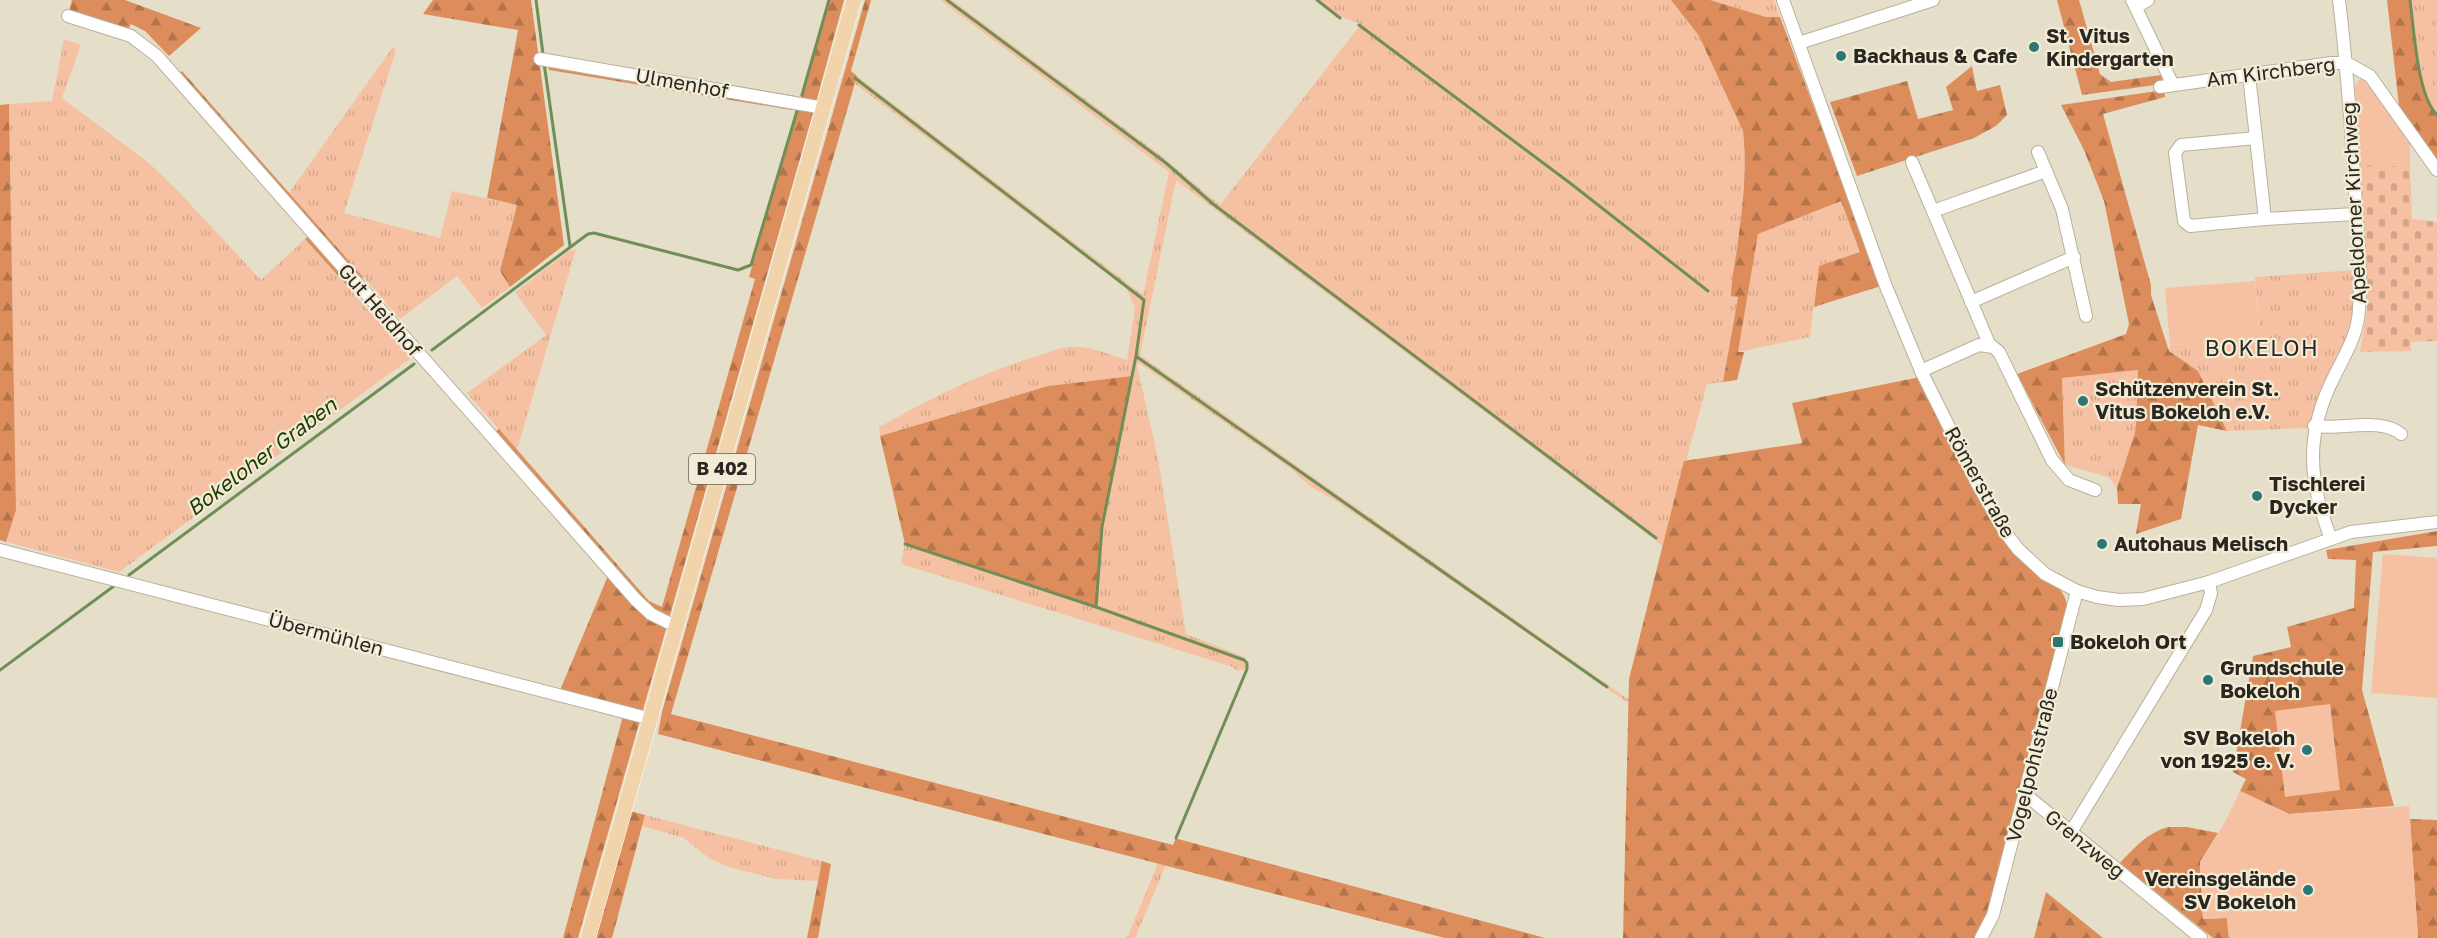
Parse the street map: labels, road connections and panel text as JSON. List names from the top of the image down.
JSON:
{
  "streets": {
    "main road": ["B 402"],
    "street": [
      "Am Kirchberg",
      "Ulmenhof",
      "Apeldorner Kirchweg",
      "Gut Heidhof",
      "Römerstraße",
      "Übermühlen",
      "Vogelpohlstraße",
      "Grenzweg"
    ]
  },
  "crossings": [
    ["Am Kirchberg", "Apeldorner Kirchweg"],
    ["Ulmenhof", "B 402"],
    ["Apeldorner Kirchweg", "Römerstraße"],
    ["Gut Heidhof", "B 402"],
    ["B 402", "Übermühlen"],
    ["Römerstraße", "Vogelpohlstraße"],
    ["Vogelpohlstraße", "Grenzweg"]
  ],
  "districts": ["BOKELOH"],
  "water": ["Bokeloher Graben"],
  "places": {
    "other": [
      "St. Vitus Kindergarten",
      "Backhaus & Cafe",
      "Schützenverein St. Vitus Bokeloh e.V.",
      "Tischlerei Dycker",
      "Autohaus Melisch",
      "Grundschule Bokeloh",
      "SV Bokeloh von 1925 e. V.",
      "Vereinsgelände SV Bokeloh"
    ],
    "transit": ["Bokeloh Ort"]
  }
}
